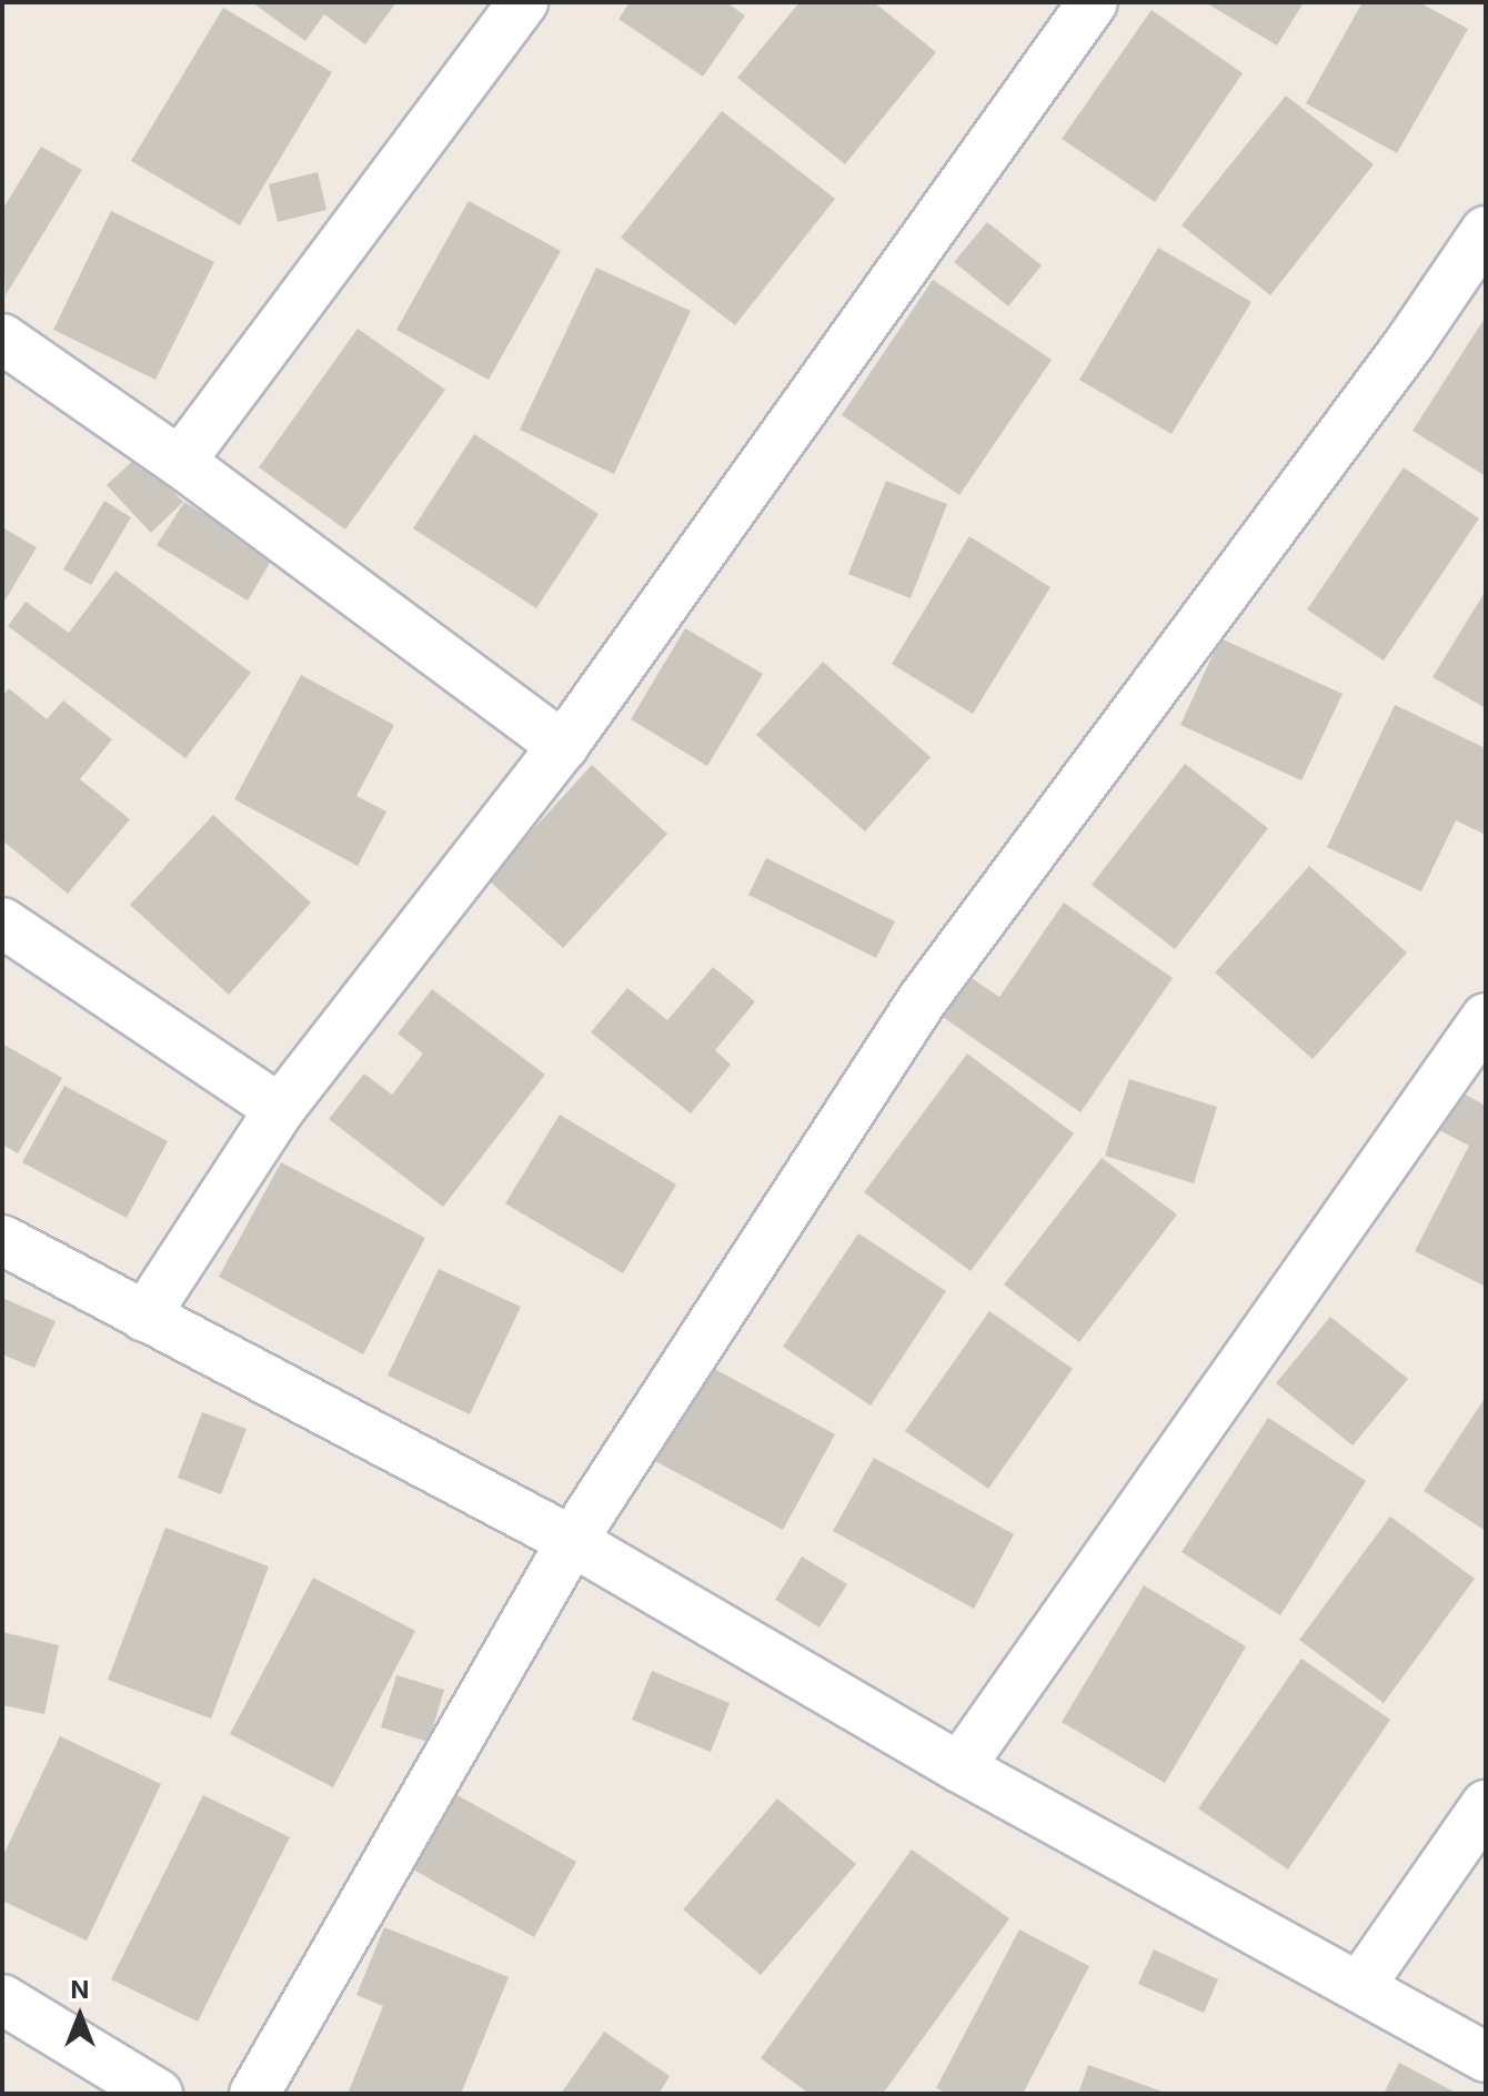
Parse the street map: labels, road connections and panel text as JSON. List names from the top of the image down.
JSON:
{
  "north": "top"
}
